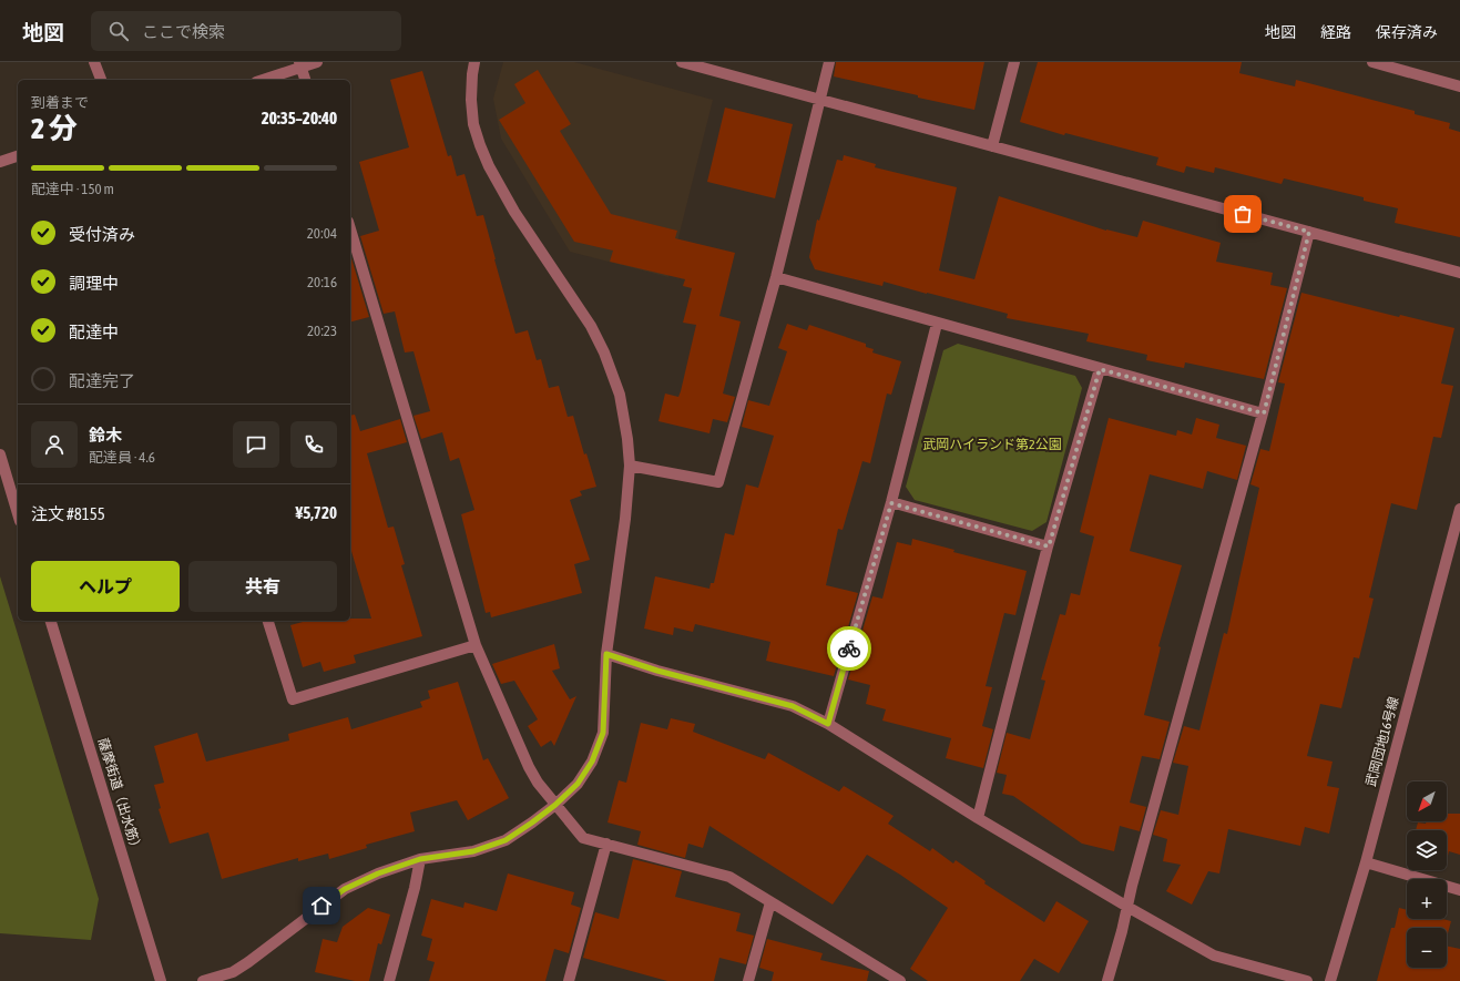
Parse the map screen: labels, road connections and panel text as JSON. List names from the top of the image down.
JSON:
{
  "streets": {
    "street": ["武岡団地16号線", "薩摩街道（出水筋）"]
  },
  "parks": ["武岡ハイランド第2公園"],
  "north": "bottom left",
  "page": {
    "header": "地図",
    "search": "ここで検索",
    "nav": ["地図", "経路", "保存済み"],
    "heading": ["2 分", "到着まで", "20:35–20:40"],
    "panel": [
      "鈴木",
      "配達員 · 4.6",
      "注文 #8155",
      "¥5,720"
    ],
    "bar": "配達中 · 150 m",
    "list": [
      ["受付済み", "20:04"],
      ["調理中", "20:16"],
      ["配達中", "20:23"],
      "配達完了"
    ],
    "buttons": ["ヘルプ", "共有"],
    "map_buttons": ["+", "−"]
  }
}
